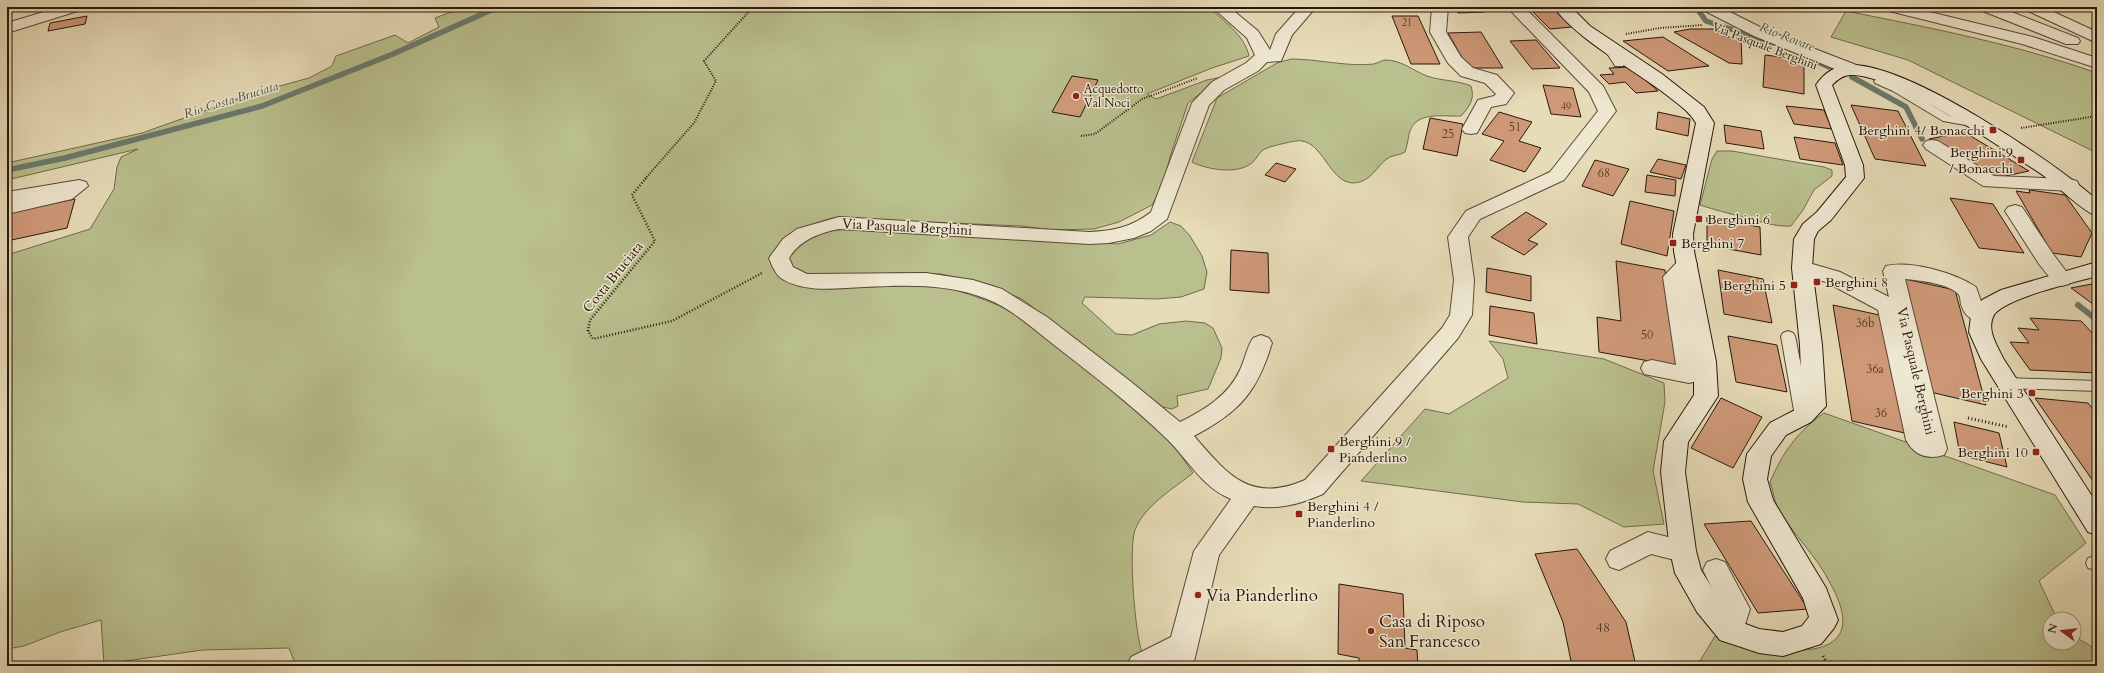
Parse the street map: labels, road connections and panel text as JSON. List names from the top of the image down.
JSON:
{
  "streets": {
    "street": ["Via Pasquale Berghini"],
    "path": ["Costa Bruciata"]
  },
  "crossings": [
    ["Via Pasquale Berghini", "Costa Bruciata"]
  ],
  "water": ["Rio Rovare", "Rio Costa Bruciata"],
  "places": {
    "other": ["Acquedotto Val Noci", "Via Pianderlino", "Casa di Riposo San Francesco"],
    "transit": [
      "Berghini 4/ Bonacchi",
      "Berghini 9 / Bonacchi",
      "Berghini 6",
      "Berghini 7",
      "Berghini 8",
      "Berghini 5",
      "Berghini 3",
      "Berghini 9 / Pianderlino",
      "Berghini 10",
      "Berghini 4 / Pianderlino"
    ]
  },
  "house_numbers": [
    "21",
    "49",
    "51",
    "25",
    "68",
    "36b",
    "50",
    "36a",
    "36",
    "48"
  ],
  "north": "left"
}
